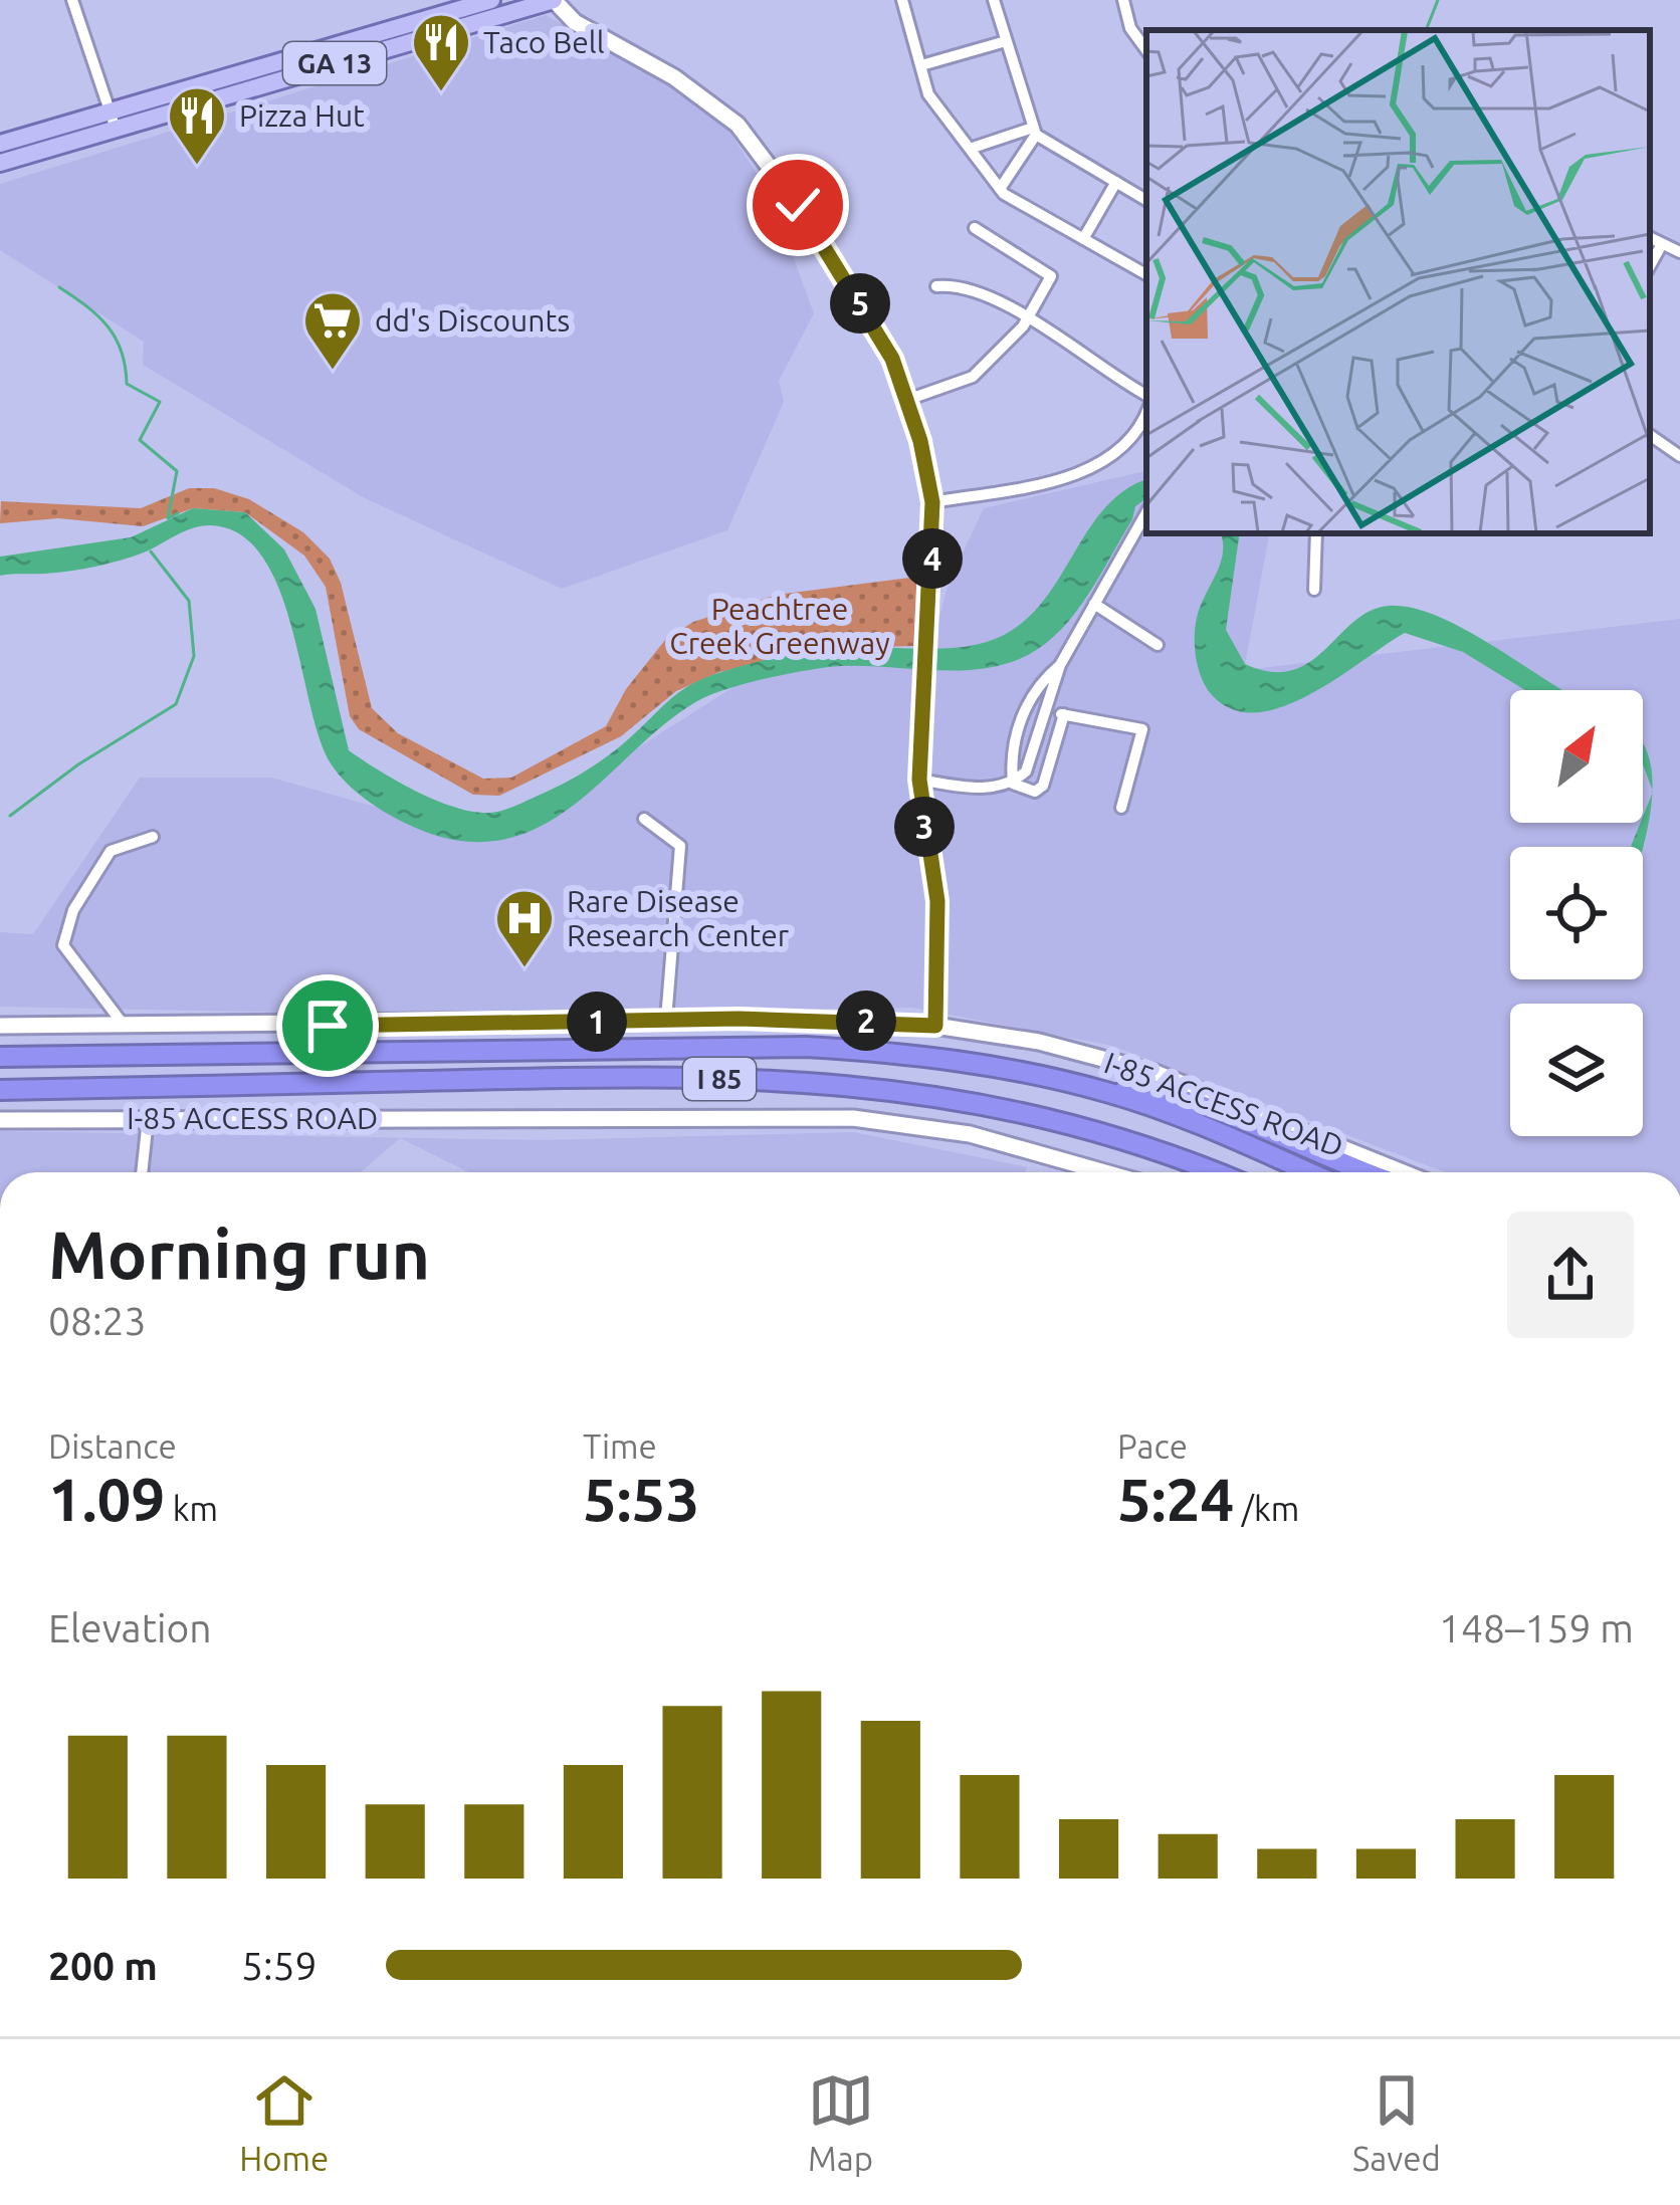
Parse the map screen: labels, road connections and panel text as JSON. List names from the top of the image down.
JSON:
{
  "streets": {
    "highway": ["I 85"],
    "main road": ["GA 13", "I-85 ACCESS ROAD"]
  },
  "parks": ["Peachtree Creek Greenway"],
  "places": {
    "restaurant": ["Taco Bell", "Pizza Hut"],
    "supermarket": ["dd's Discounts"],
    "hospital": ["Rare Disease Research Center"]
  },
  "north": "top right",
  "page": {
    "pins": [
      "5",
      "4",
      "3",
      "2",
      "1"
    ],
    "heading": ["Morning run", "08:23"],
    "stats": [
      ["Distance", "1.09 km"],
      ["Time", "5:53"],
      ["Pace", "5:24 /km"]
    ],
    "chart": ["Elevation", "148–159 m"],
    "list": [
      {
        "name": "200 m",
        "note": "5:59"
      }
    ],
    "tabs": ["Home", "Map", "Saved"]
  }
}
